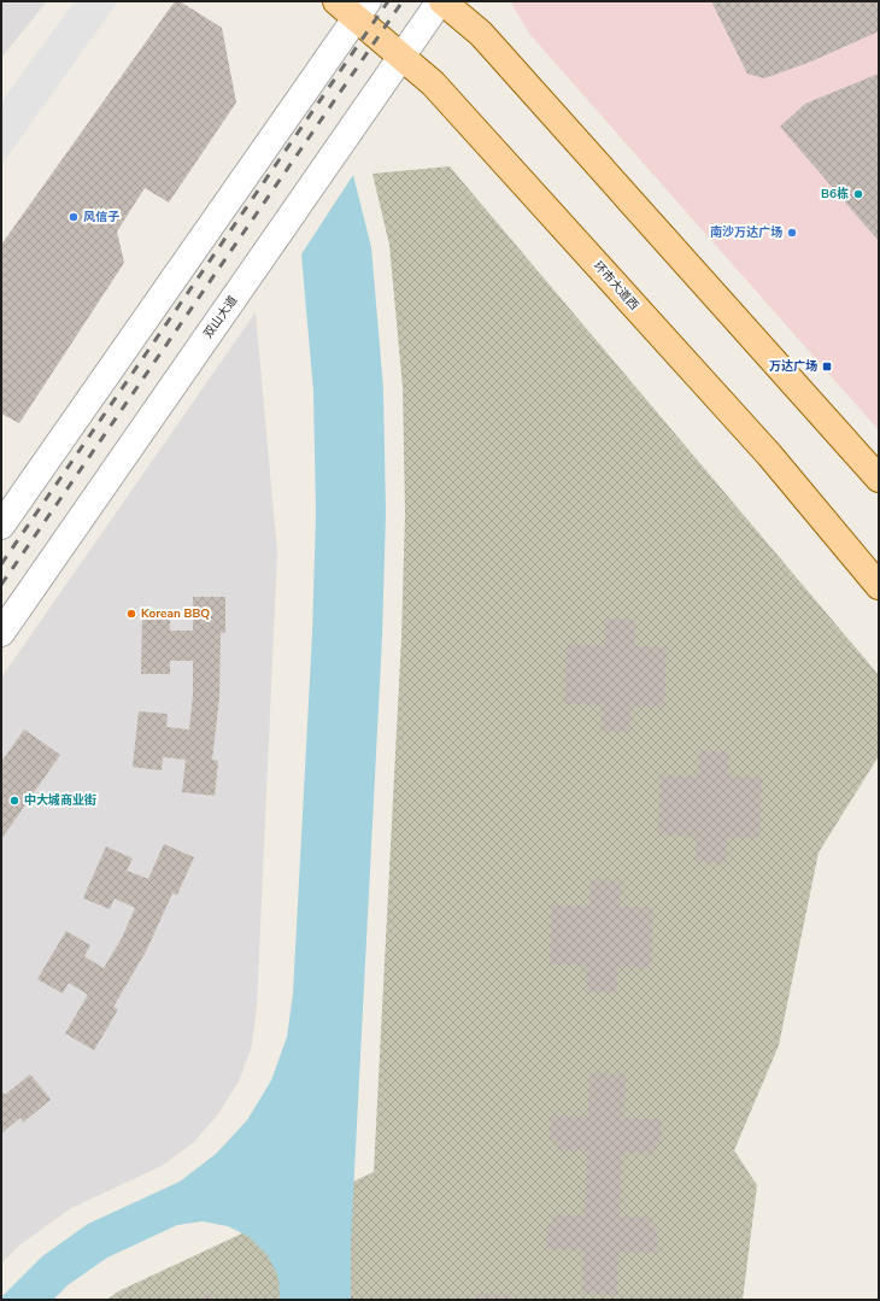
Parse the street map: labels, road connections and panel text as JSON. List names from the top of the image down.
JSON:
{
  "streets": {
    "main road": ["环市大道西"],
    "street": ["双山大道"]
  },
  "crossings": [
    ["环市大道西", "双山大道"]
  ],
  "places": {
    "other": [
      "B6栋",
      "风信子",
      "南沙万达广场",
      "Korean BBQ",
      "中大城商业街"
    ],
    "transit": ["万达广场"]
  }
}
